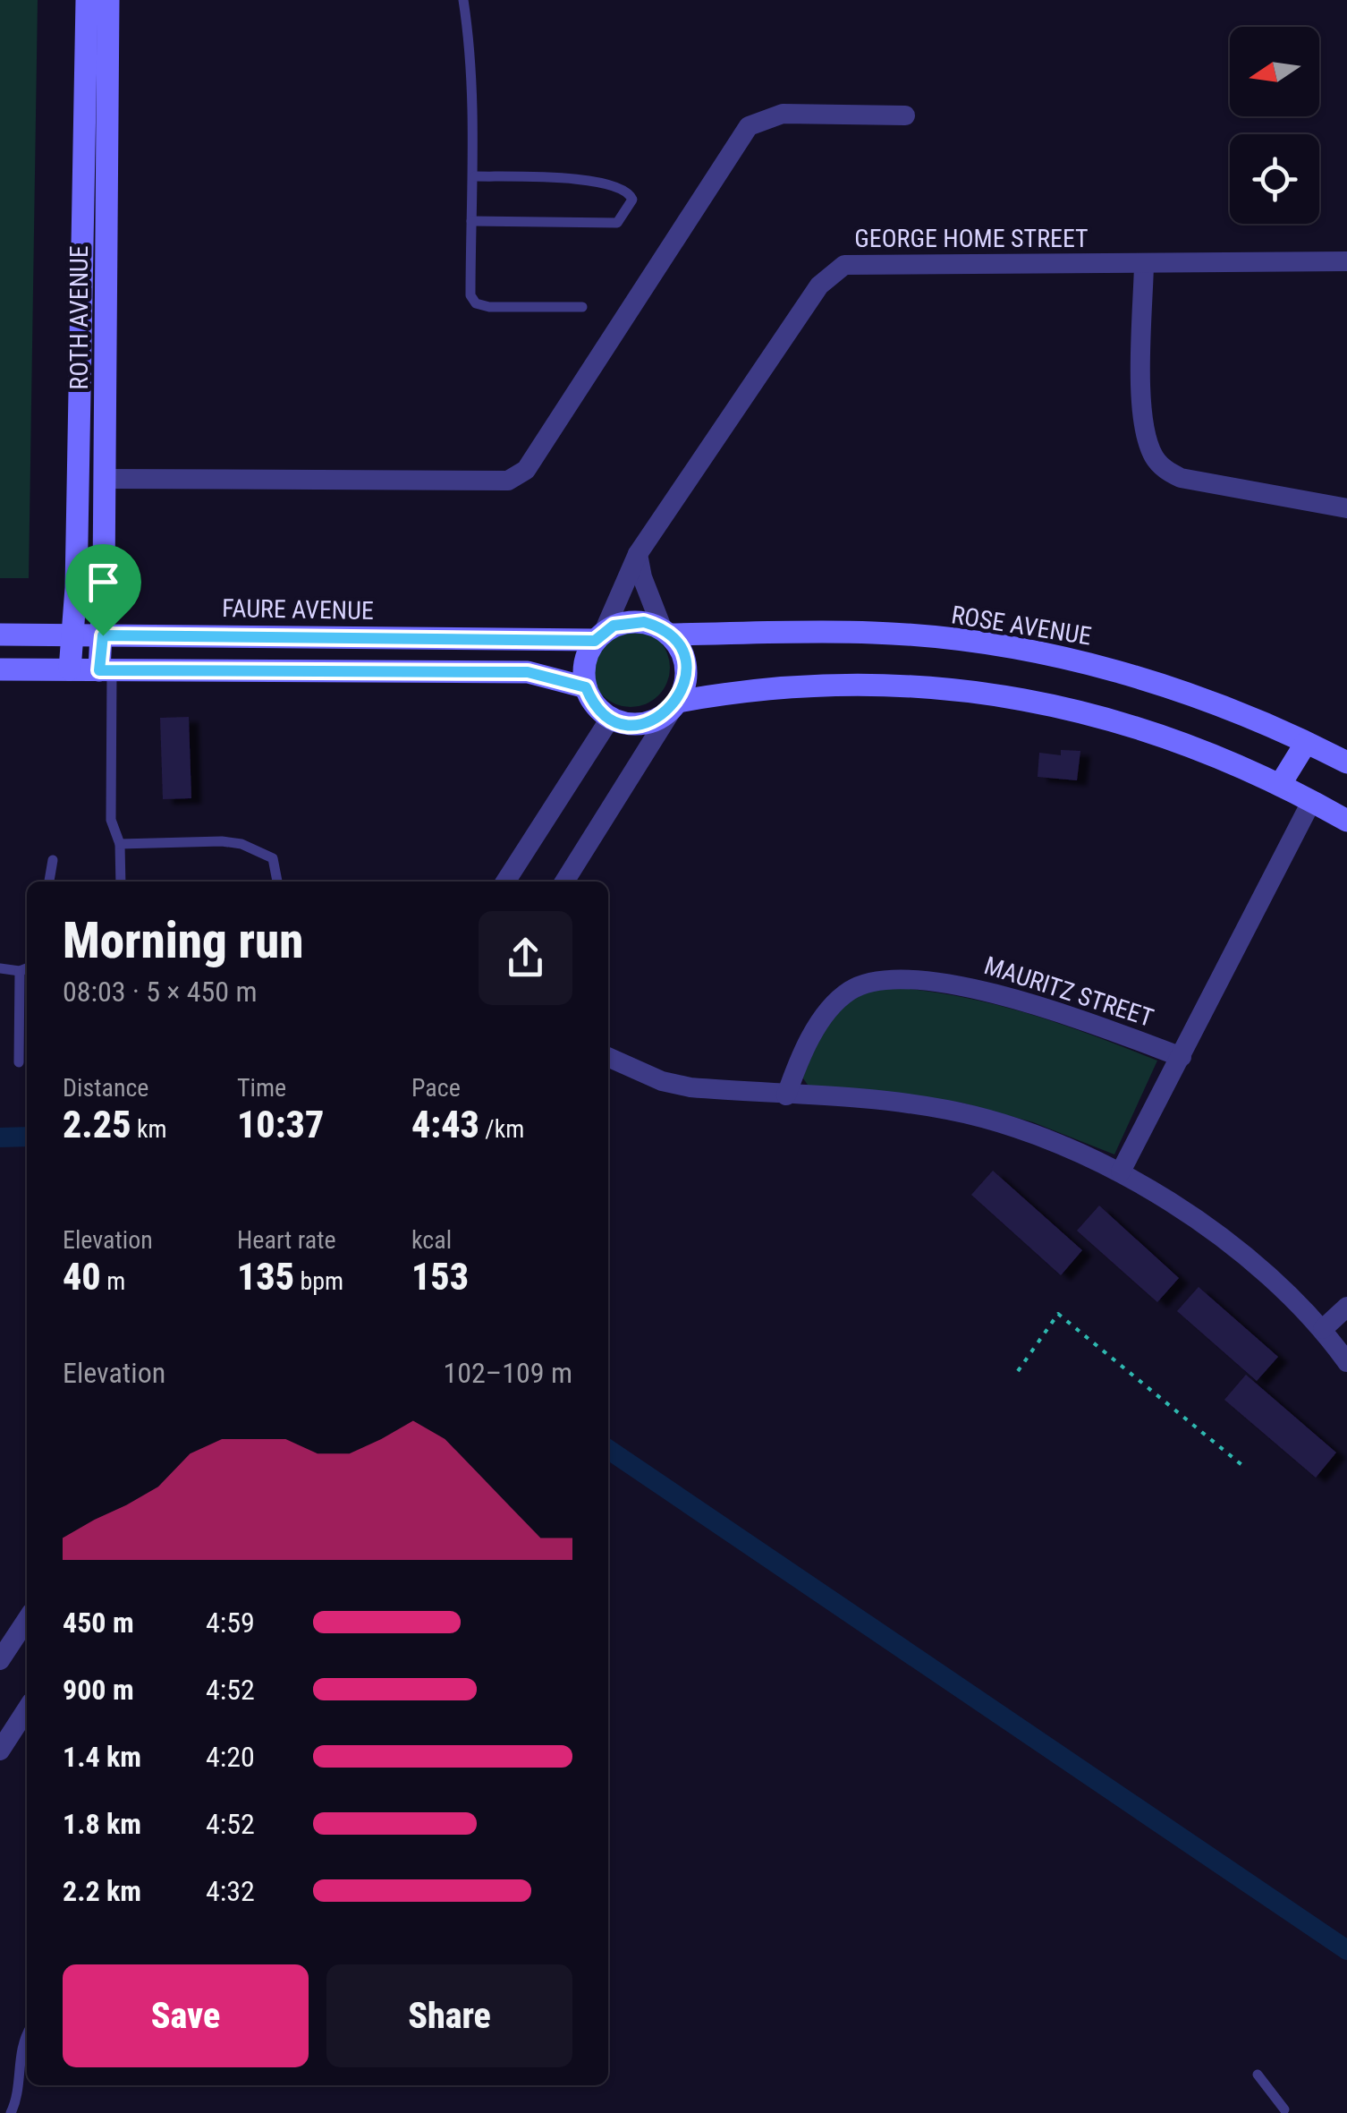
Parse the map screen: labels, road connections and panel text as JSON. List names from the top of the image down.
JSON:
{
  "streets": {
    "street": [
      "GEORGE HOME STREET",
      "ROTH AVENUE",
      "FAURE AVENUE",
      "ROSE AVENUE",
      "MAURITZ STREET"
    ]
  },
  "crossings": [
    ["GEORGE HOME STREET", "FAURE AVENUE"],
    ["GEORGE HOME STREET", "ROSE AVENUE"],
    ["ROTH AVENUE", "FAURE AVENUE"],
    ["FAURE AVENUE", "ROSE AVENUE"]
  ],
  "north": "left",
  "page": {
    "heading": ["Morning run", "08:03 · 5 × 450 m"],
    "stats": [
      ["Distance", "2.25 km"],
      ["Time", "10:37"],
      ["Pace", "4:43 /km"],
      ["Elevation", "40 m"],
      ["Heart rate", "135 bpm"],
      ["kcal", "153"]
    ],
    "chart": ["Elevation", "102–109 m"],
    "list": [
      {
        "name": "450 m",
        "note": "4:59"
      },
      {
        "name": "900 m",
        "note": "4:52"
      },
      {
        "name": "1.4 km",
        "note": "4:20"
      },
      {
        "name": "1.8 km",
        "note": "4:52"
      },
      {
        "name": "2.2 km",
        "note": "4:32"
      }
    ],
    "buttons": ["Save", "Share"]
  }
}
